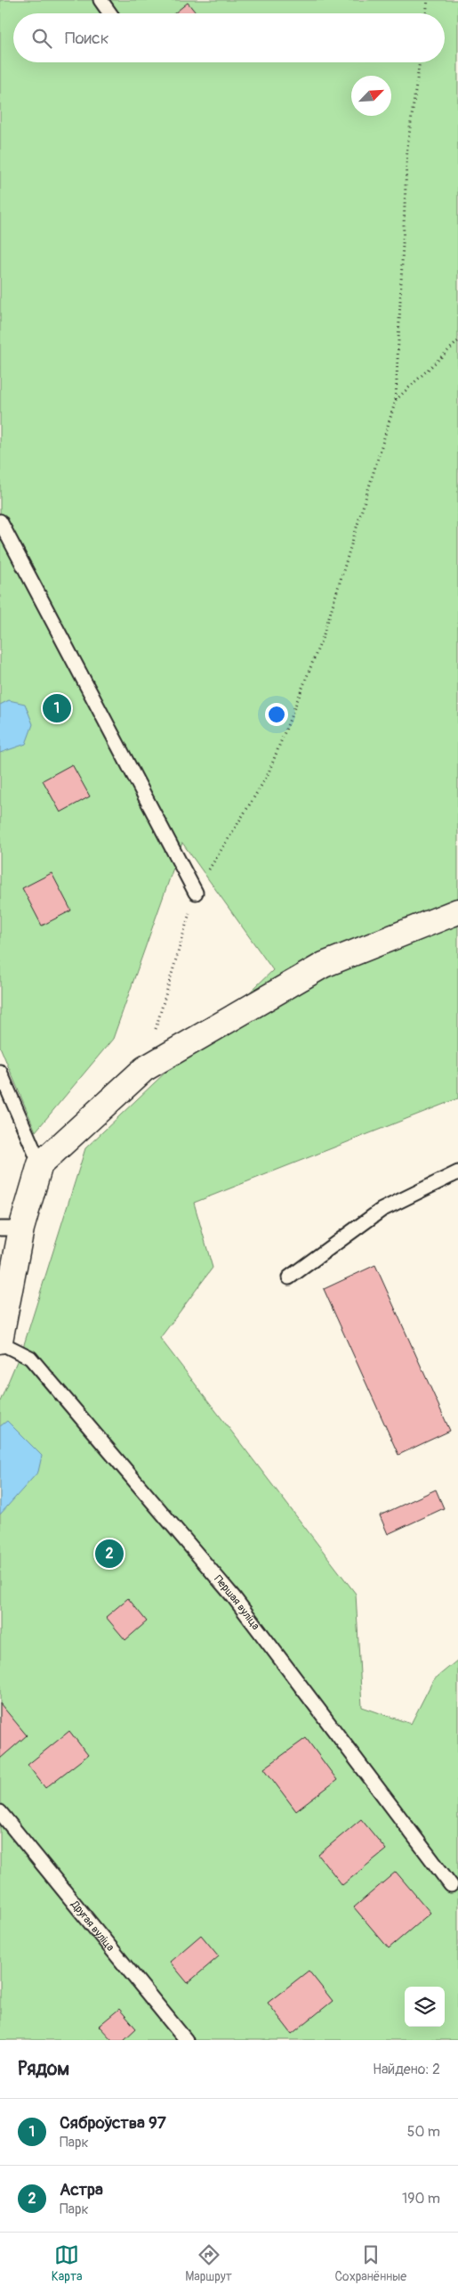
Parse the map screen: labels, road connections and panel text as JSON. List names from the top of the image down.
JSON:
{
  "streets": {
    "lane": ["Першая вуліца", "Другая вуліца"]
  },
  "north": "top right",
  "page": {
    "search": "Поиск",
    "pins": ["1", "2"],
    "heading": ["Рядом", "Найдено: 2"],
    "list": [
      {
        "mark": "1",
        "name": "Сяброўства 97",
        "note": "Парк",
        "value": "50 m"
      },
      {
        "mark": "2",
        "name": "Астра",
        "note": "Парк",
        "value": "190 m"
      }
    ],
    "nav": ["Карта", "Маршрут", "Сохранённые"]
  }
}
